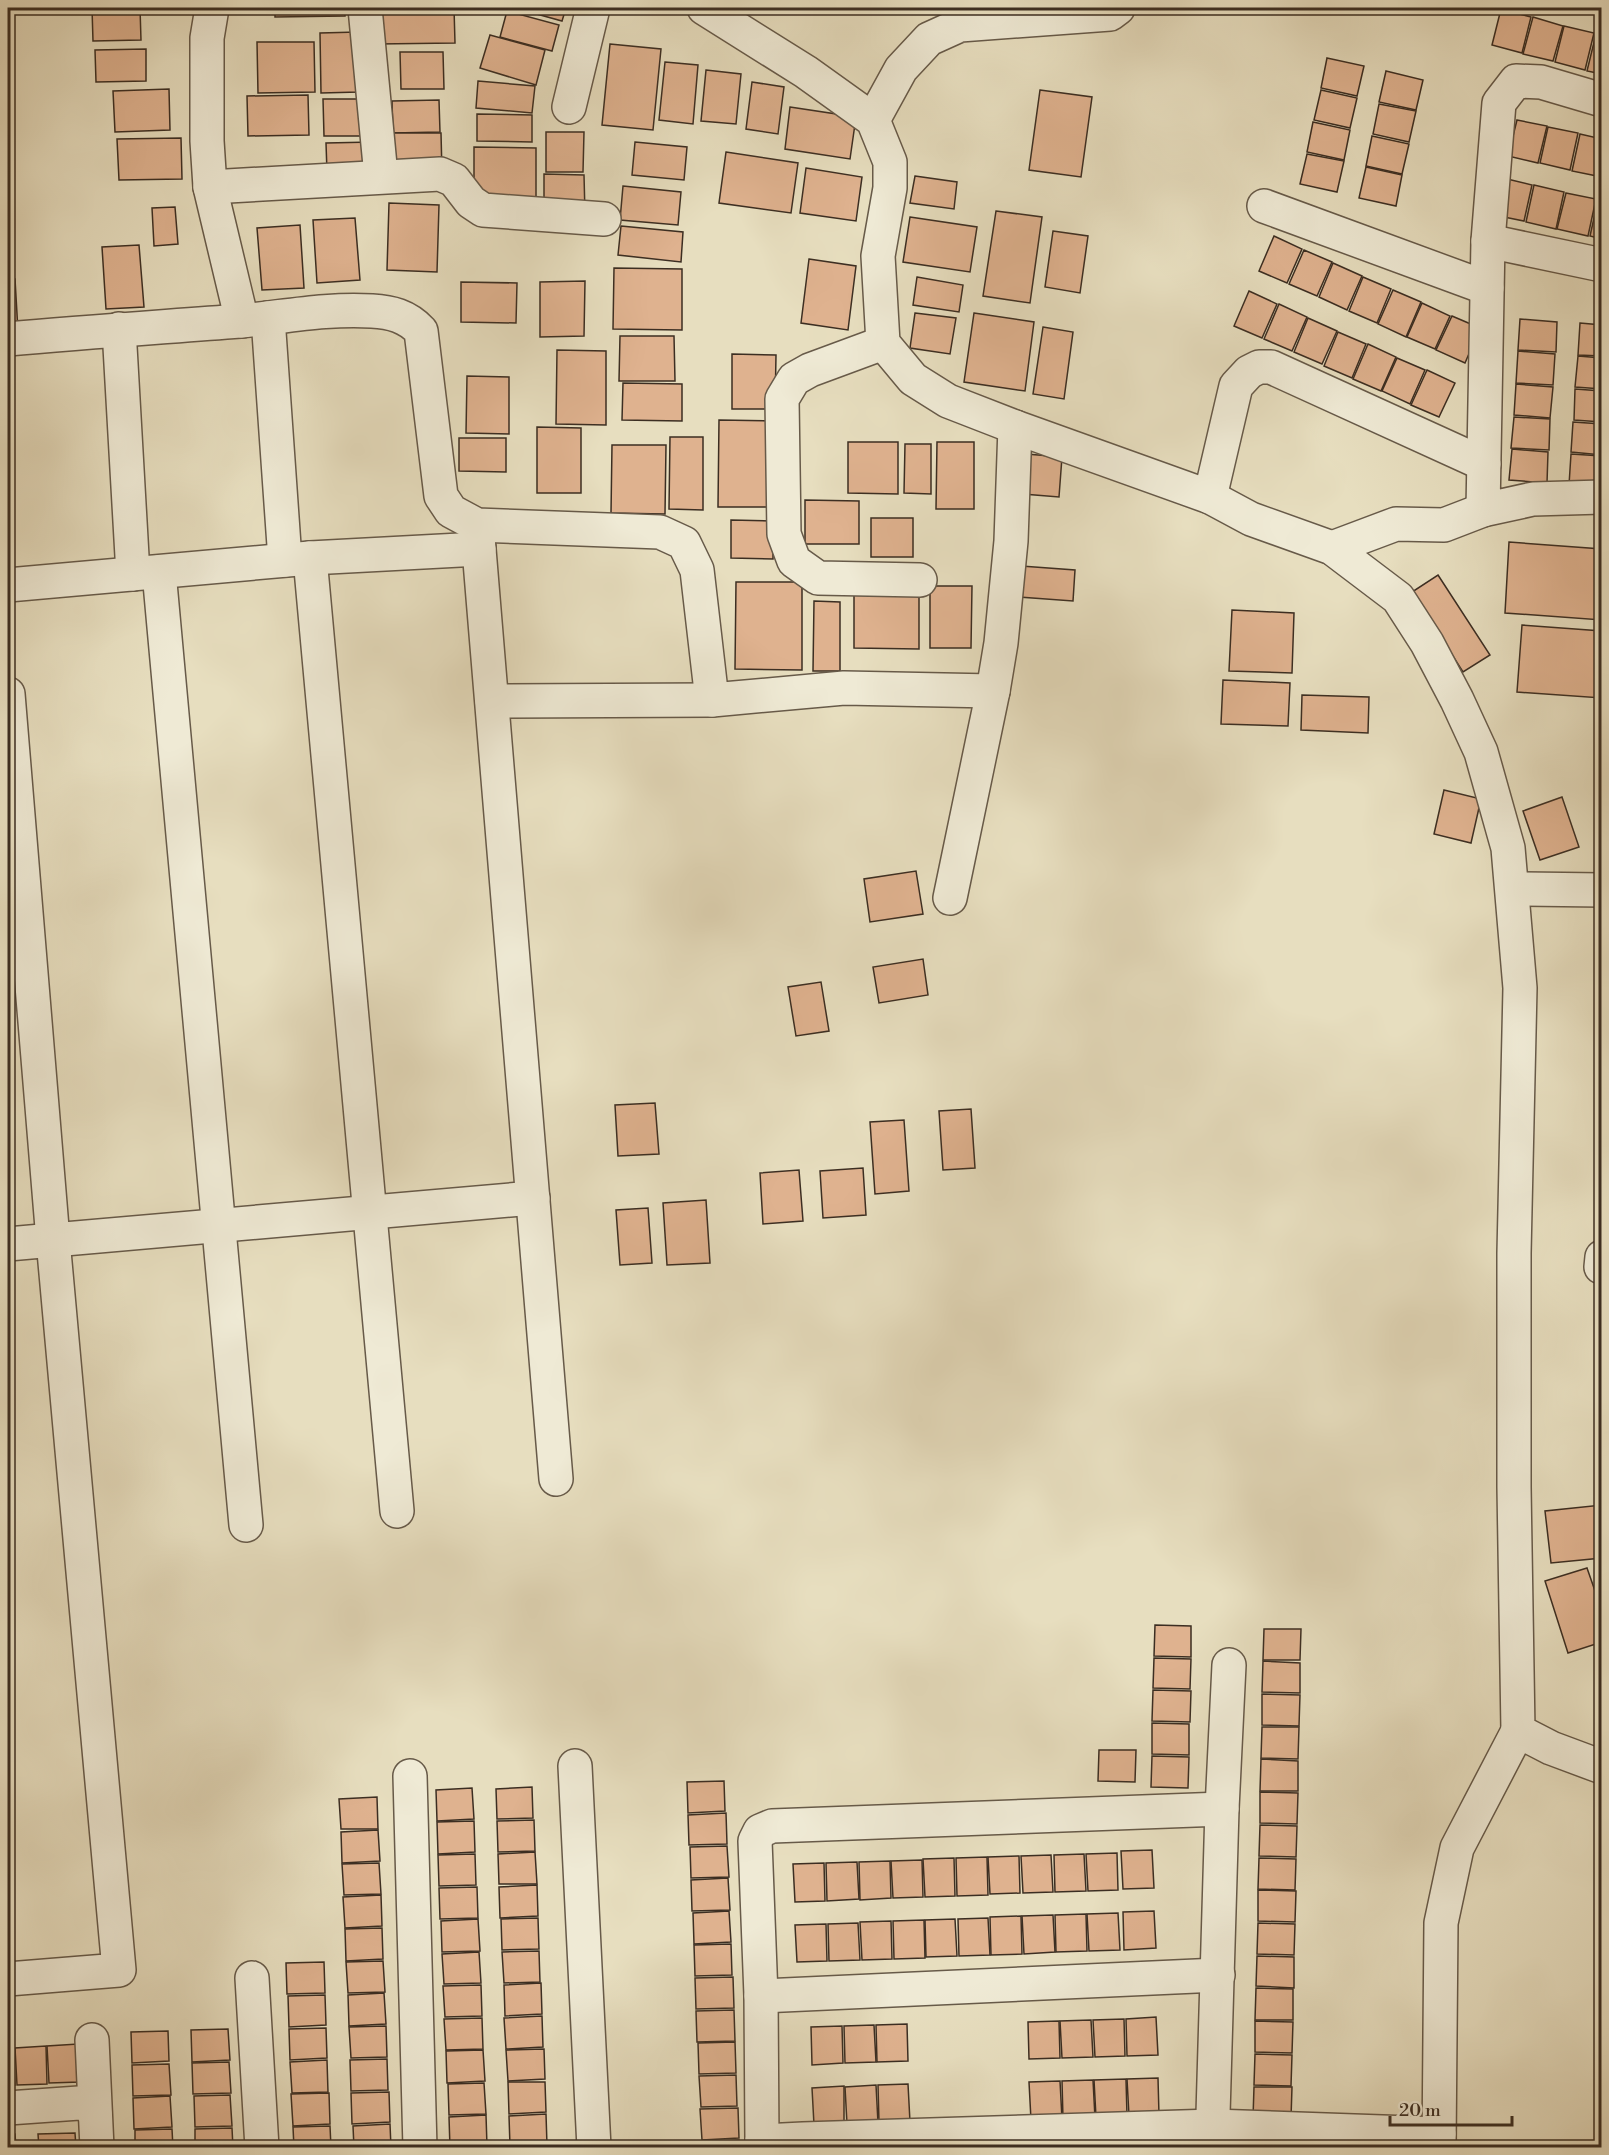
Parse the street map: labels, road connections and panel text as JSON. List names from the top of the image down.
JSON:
{
  "scale_bar": "20 m"
}
